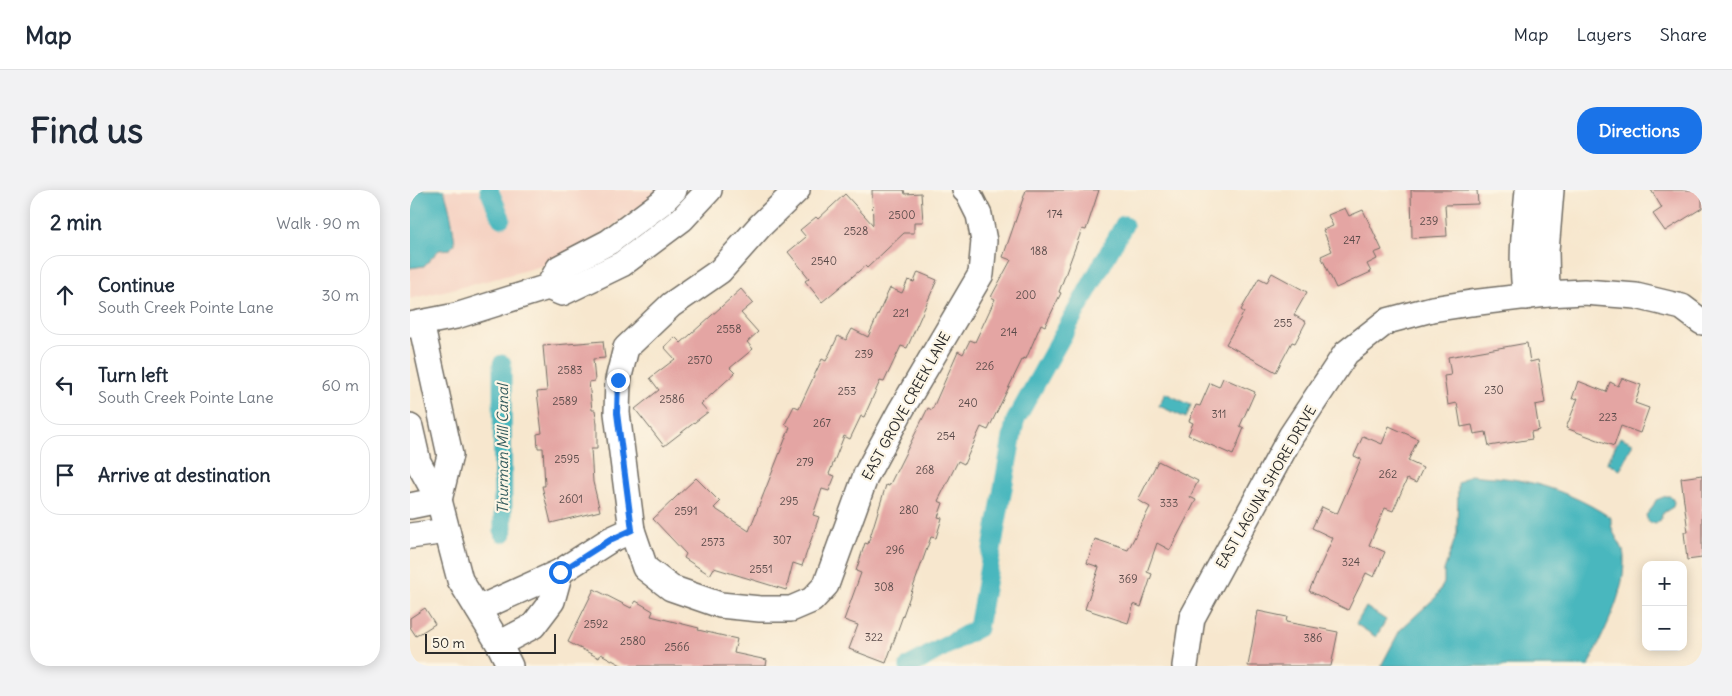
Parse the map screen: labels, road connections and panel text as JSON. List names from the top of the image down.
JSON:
{
  "streets": {
    "street": ["EAST GROVE CREEK LANE", "EAST LAGUNA SHORE DRIVE"]
  },
  "water": ["Thurman Mill Canal"],
  "house_numbers": [
    "174",
    "2500",
    "239",
    "2528",
    "247",
    "188",
    "2540",
    "200",
    "221",
    "255",
    "2558",
    "214",
    "239",
    "2570",
    "226",
    "2583",
    "230",
    "253",
    "2586",
    "2589",
    "240",
    "311",
    "223",
    "267",
    "254",
    "2595",
    "279",
    "268",
    "262",
    "2601",
    "295",
    "333",
    "280",
    "2591",
    "307",
    "2573",
    "296",
    "324",
    "2551",
    "369",
    "308",
    "2592",
    "322",
    "386",
    "2580",
    "2566"
  ],
  "scale_bar": "50 m",
  "page": {
    "header": "Map",
    "nav": ["Map", "Layers", "Share"],
    "buttons": "Directions",
    "title": "Find us",
    "heading": ["2 min", "Walk · 90 m"],
    "list": [
      ["Continue", "South Creek Pointe Lane", "30 m"],
      ["Turn left", "South Creek Pointe Lane", "60 m"],
      "Arrive at destination"
    ],
    "map_buttons": ["+", "−"],
    "scale": "50 m"
  }
}
